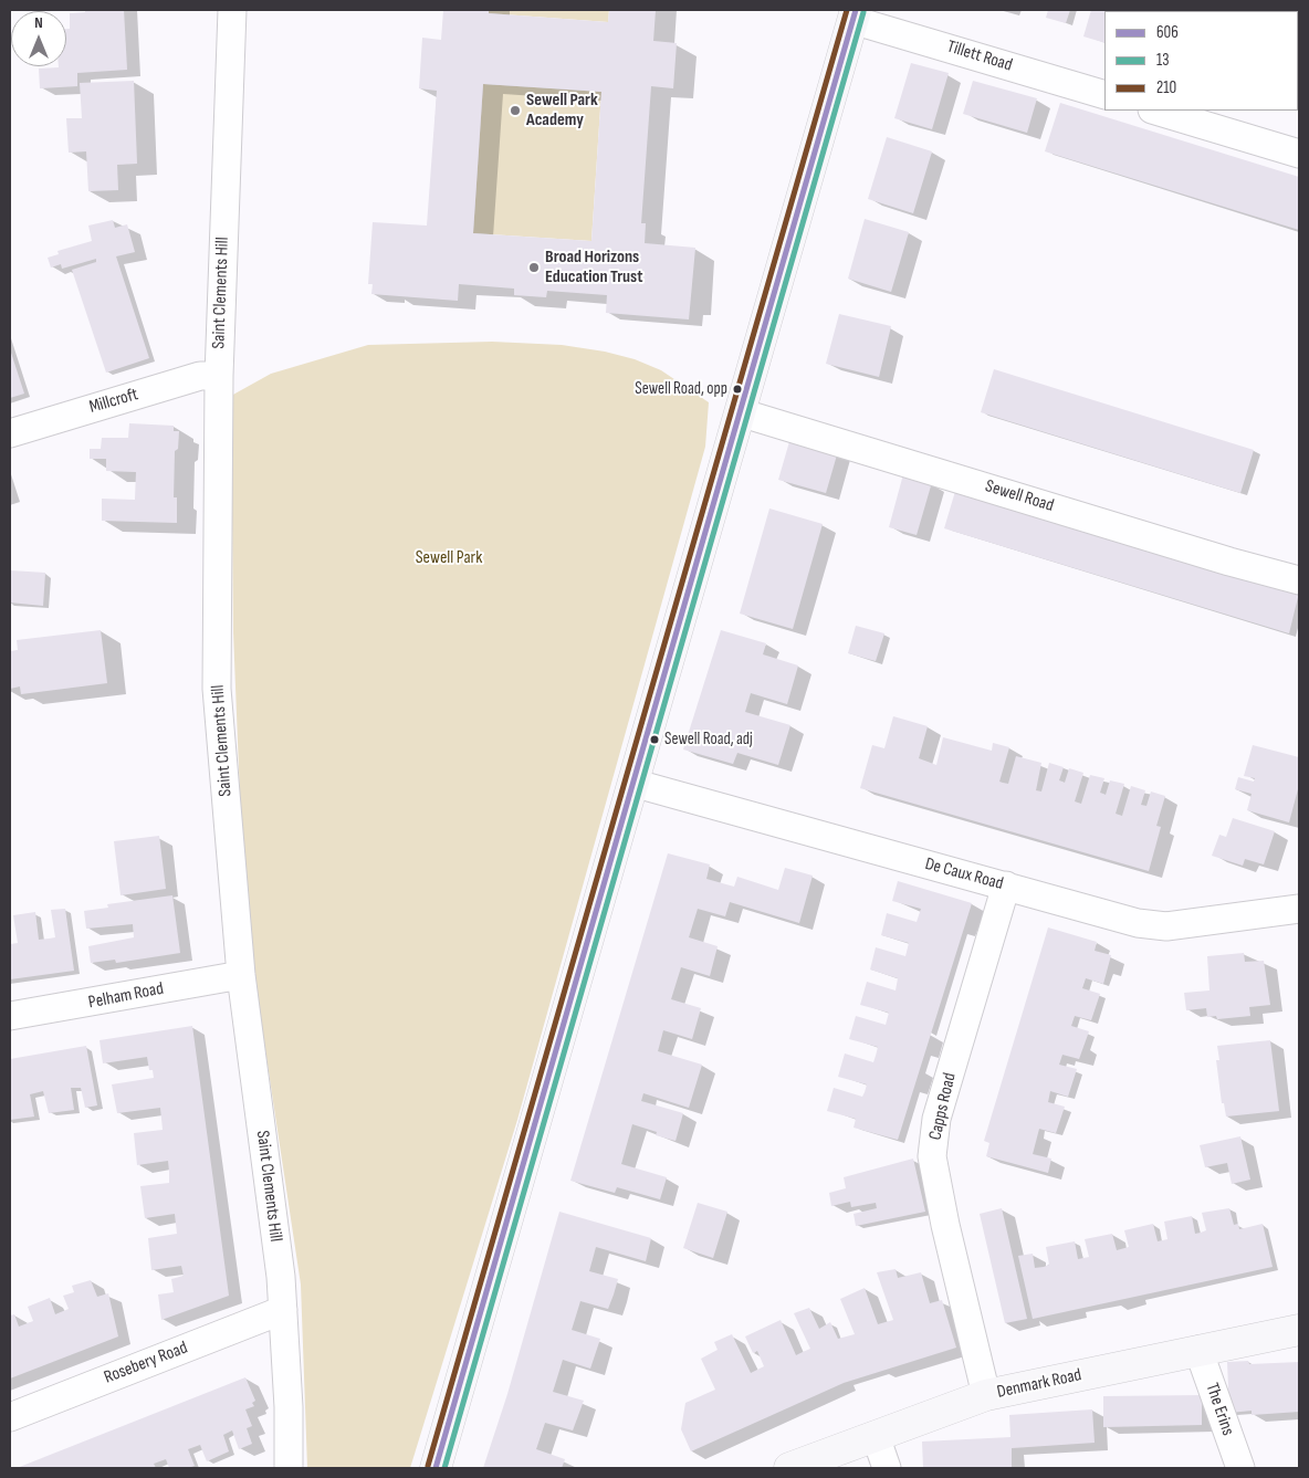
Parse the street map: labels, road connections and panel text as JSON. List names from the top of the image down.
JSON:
{
  "streets": {
    "main road": ["Denmark Road"],
    "street": [
      "Tillett Road",
      "Saint Clements Hill",
      "Millcroft",
      "Sewell Road",
      "De Caux Road",
      "Pelham Road",
      "Capps Road",
      "Rosebery Road",
      "The Erins"
    ]
  },
  "crossings": [
    ["Saint Clements Hill", "Millcroft"],
    ["Saint Clements Hill", "Pelham Road"],
    ["Saint Clements Hill", "Rosebery Road"],
    ["De Caux Road", "Capps Road"],
    ["Capps Road", "Denmark Road"],
    ["Denmark Road", "The Erins"]
  ],
  "parks": ["Sewell Park"],
  "places": [
    "Sewell Park Academy",
    "Broad Horizons Education Trust",
    "Sewell Road, opp",
    "Sewell Road, adj"
  ],
  "lines": ["transit line 606", "transit line 210", "transit line 13"],
  "legend": ["606", "13", "210"],
  "north": "top"
}
